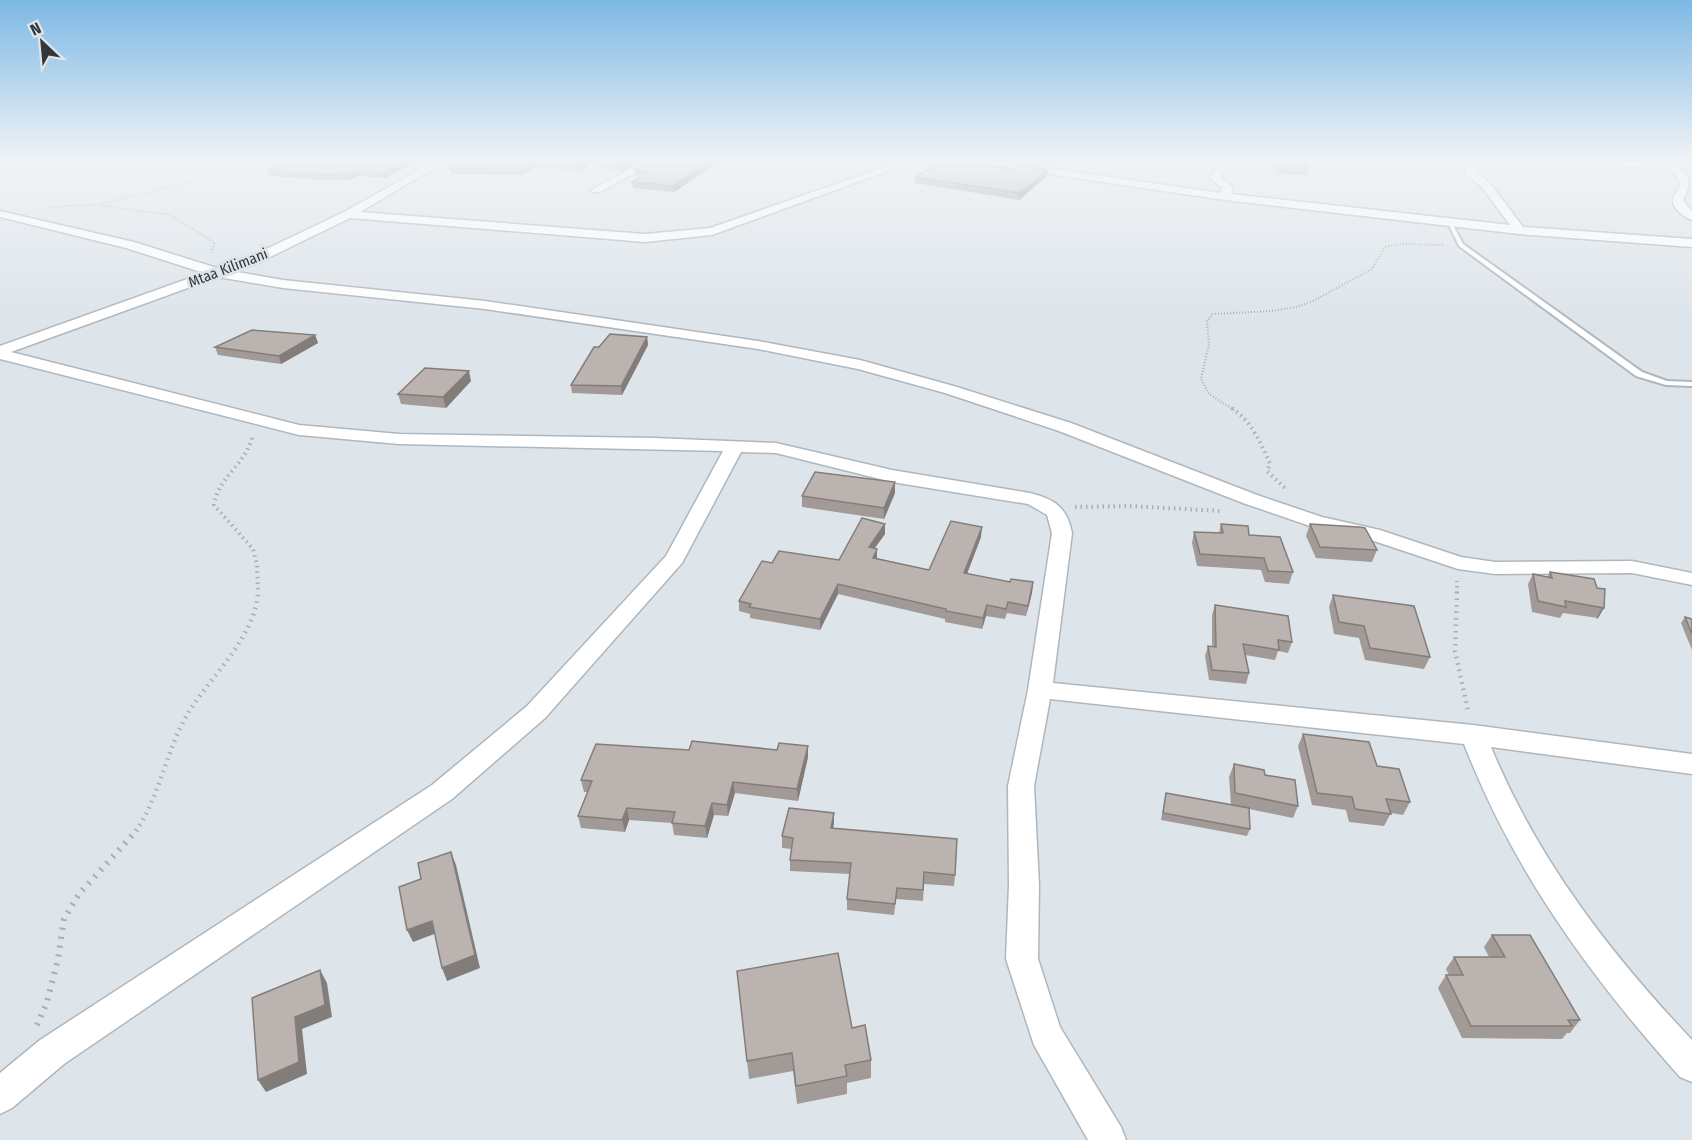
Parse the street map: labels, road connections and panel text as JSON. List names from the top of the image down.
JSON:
{
  "streets": {
    "street": ["Mtaa Kilimani"]
  },
  "north": "top left"
}
